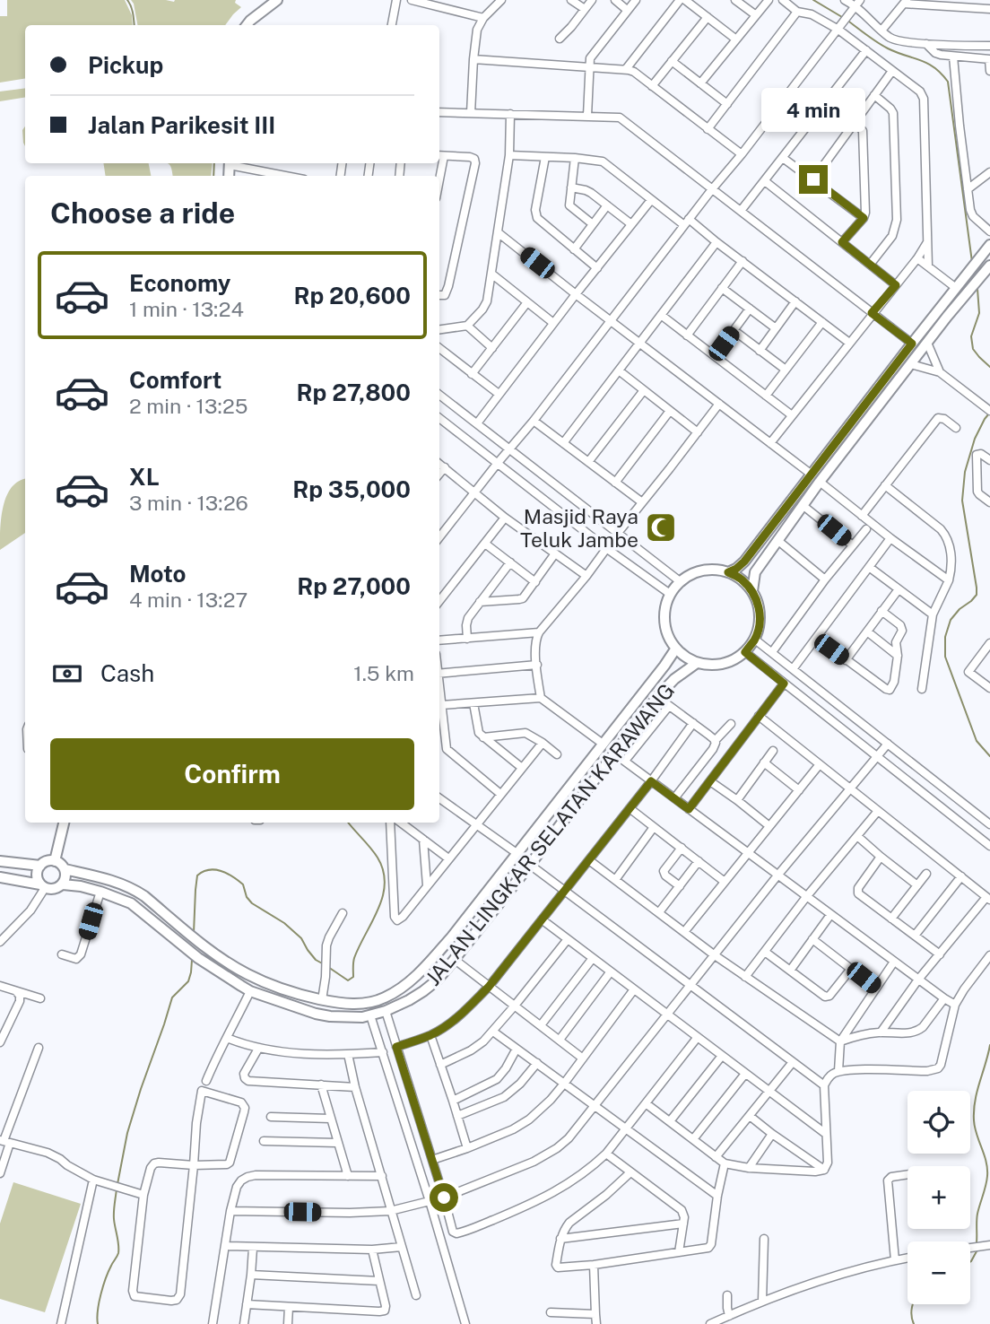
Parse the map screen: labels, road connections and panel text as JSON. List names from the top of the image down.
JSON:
{
  "streets": {
    "main road": ["JALAN LINGKAR SELATAN KARAWANG"]
  },
  "places": {
    "mosque": ["Masjid Raya Teluk Jambe"]
  },
  "page": {
    "banner": ["Pickup", "Jalan Parikesit III"],
    "bubble": "4 min",
    "heading": "Choose a ride",
    "list": [
      {
        "name": "Economy",
        "note": "1 min · 13:24",
        "value": "Rp 20,600"
      },
      {
        "name": "Comfort",
        "note": "2 min · 13:25",
        "value": "Rp 27,800"
      },
      {
        "name": "XL",
        "note": "3 min · 13:26",
        "value": "Rp 35,000"
      },
      {
        "name": "Moto",
        "note": "4 min · 13:27",
        "value": "Rp 27,000"
      }
    ],
    "pay": ["Cash", "1.5 km"],
    "buttons": "Confirm",
    "map_buttons": ["+", "−"]
  }
}
